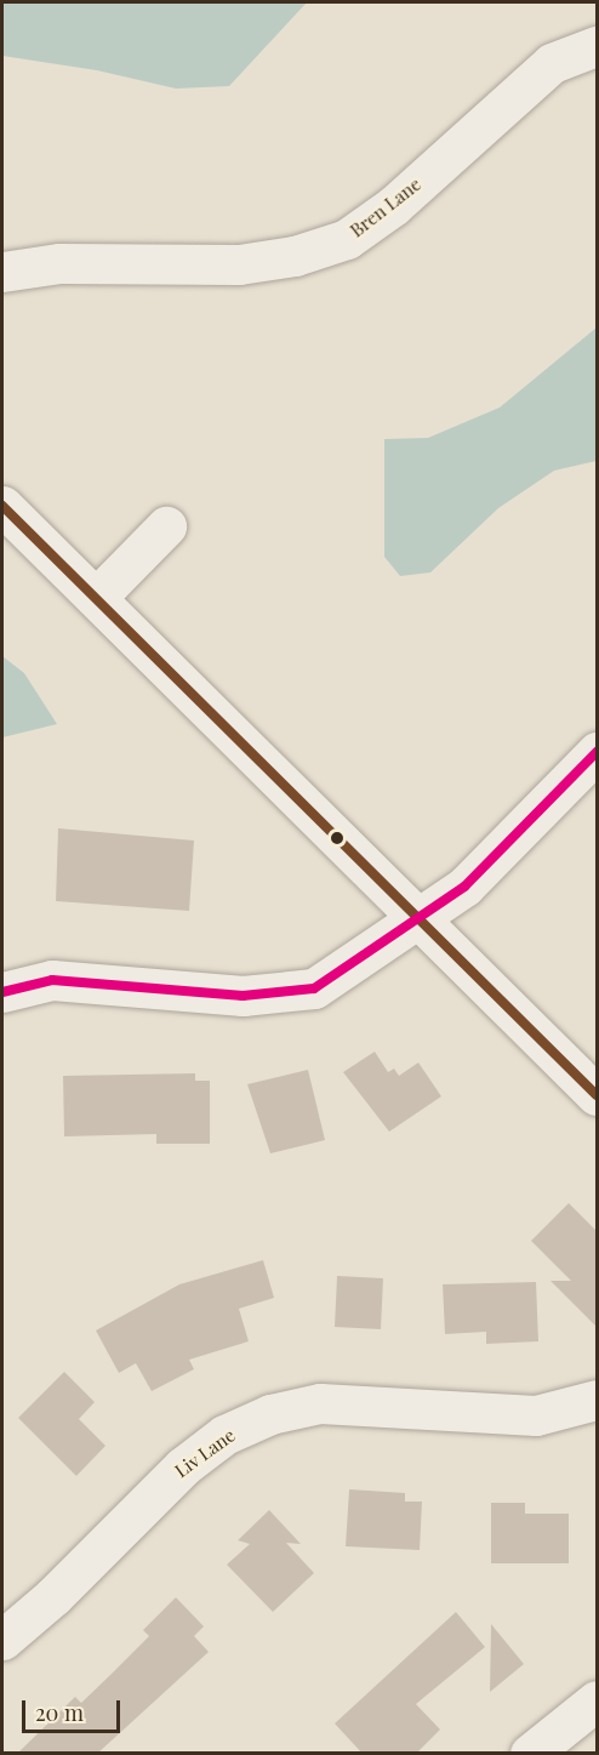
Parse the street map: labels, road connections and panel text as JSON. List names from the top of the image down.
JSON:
{
  "streets": {
    "street": ["Bren Lane", "Liv Lane"]
  },
  "scale_bar": "20 m"
}
